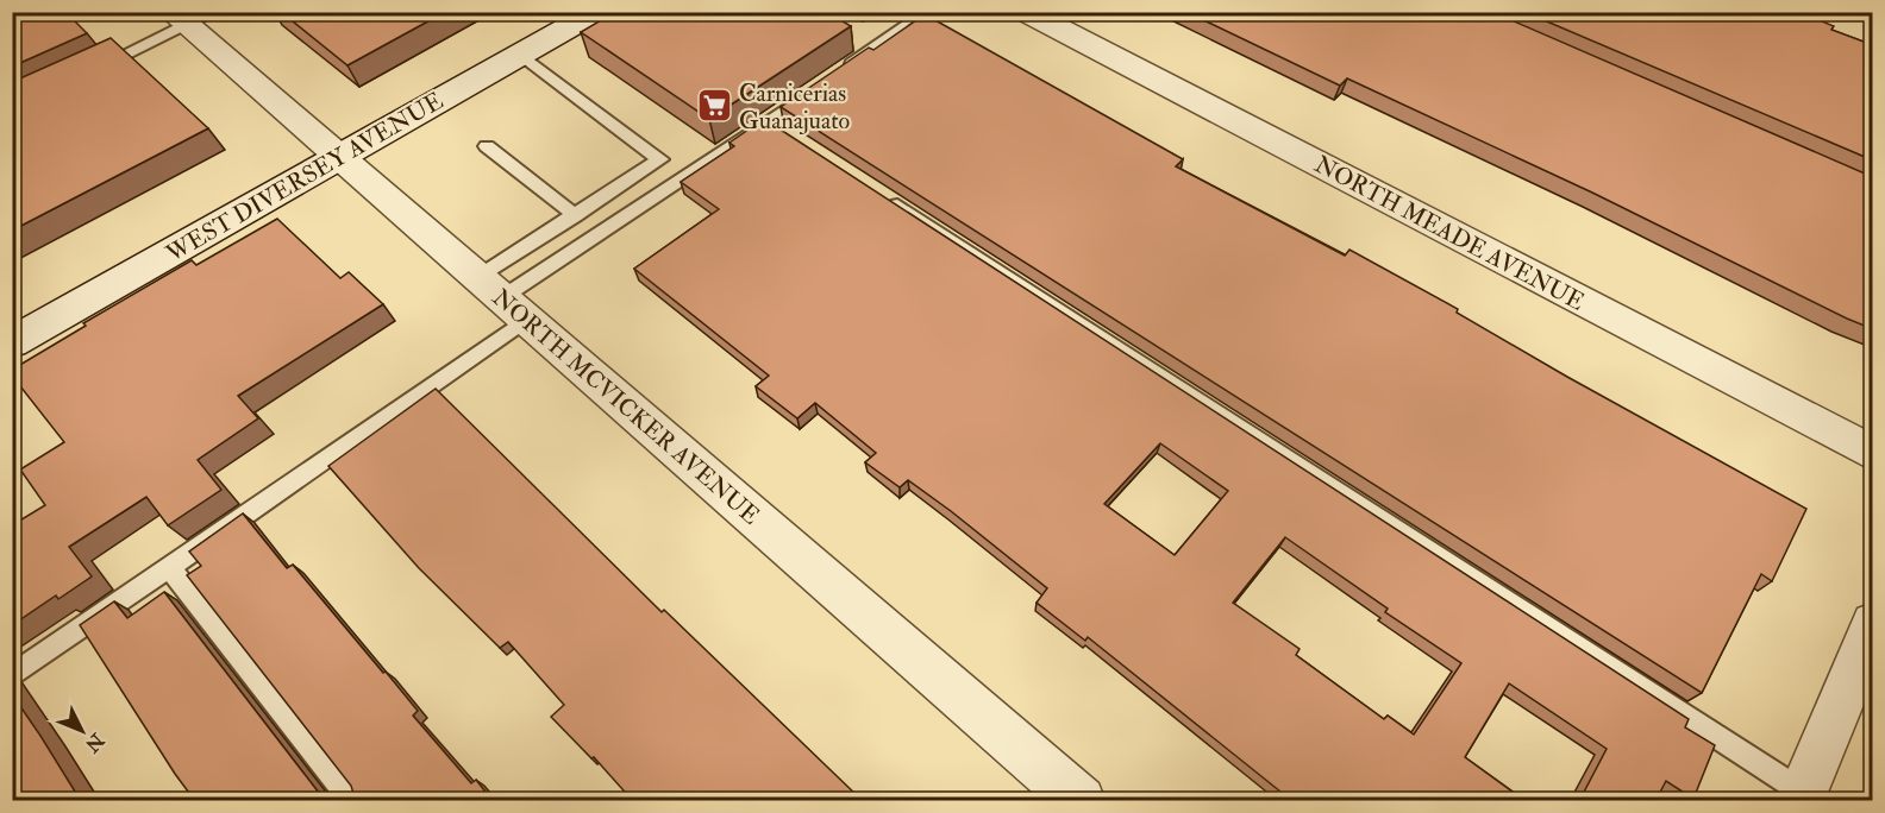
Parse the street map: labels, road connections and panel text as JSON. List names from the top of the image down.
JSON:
{
  "streets": {
    "street": ["WEST DIVERSEY AVENUE", "NORTH MEADE AVENUE", "NORTH MCVICKER AVENUE"]
  },
  "crossings": [
    ["WEST DIVERSEY AVENUE", "NORTH MCVICKER AVENUE"]
  ],
  "places": {
    "supermarket": ["Carnicerias Guanajuato"]
  },
  "north": "bottom right"
}
